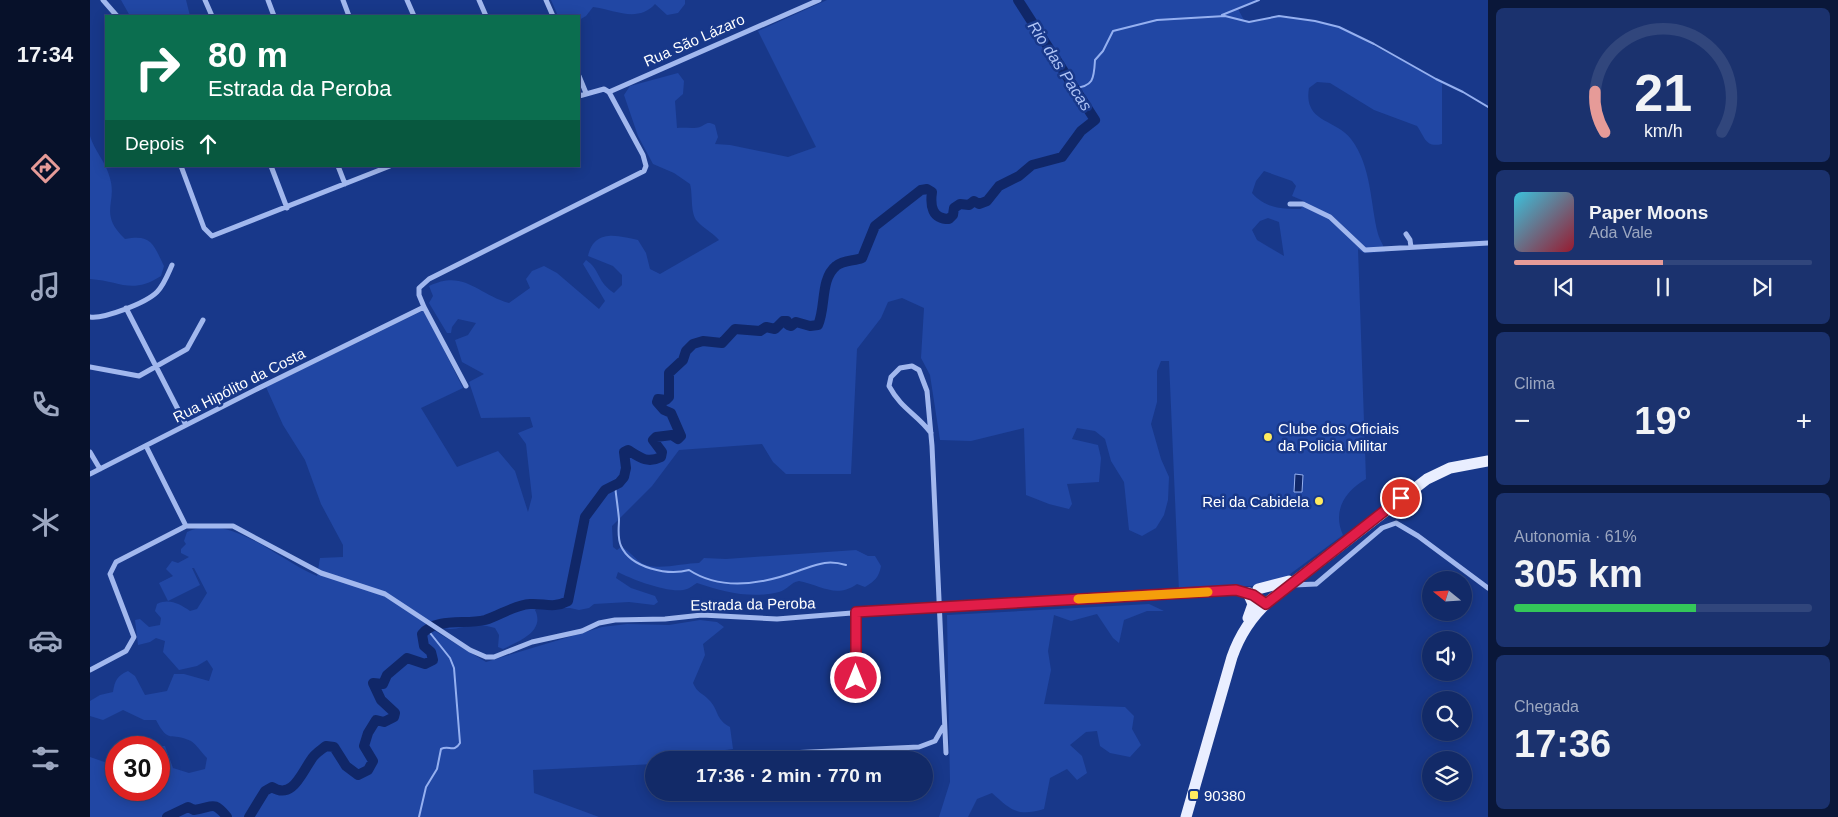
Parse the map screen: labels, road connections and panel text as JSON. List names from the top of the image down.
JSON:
{
  "streets": {
    "street": ["Rua São Lázaro", "Rua Hipólito da Costa", "Estrada da Peroba"]
  },
  "water": ["Rio das Pacas"],
  "places": {
    "other": ["Clube dos Oficiais da Policia Militar", "Rei da Cabidela"],
    "transit": ["90380"]
  },
  "north": "left",
  "page": {
    "tabs": "17:34",
    "turn": ["80 m", "Estrada da Peroba"],
    "then": "Depois",
    "song": ["Paper Moons", "Ada Vale"],
    "tile": [
      "Clima",
      ["Autonomia · 61%", "305 km"],
      ["Chegada", "17:36"]
    ],
    "heat": ["−", "19°", "+"],
    "limit": "30",
    "trip": "17:36 · 2 min · 770 m",
    "gauge": ["21", "km/h"]
  }
}
